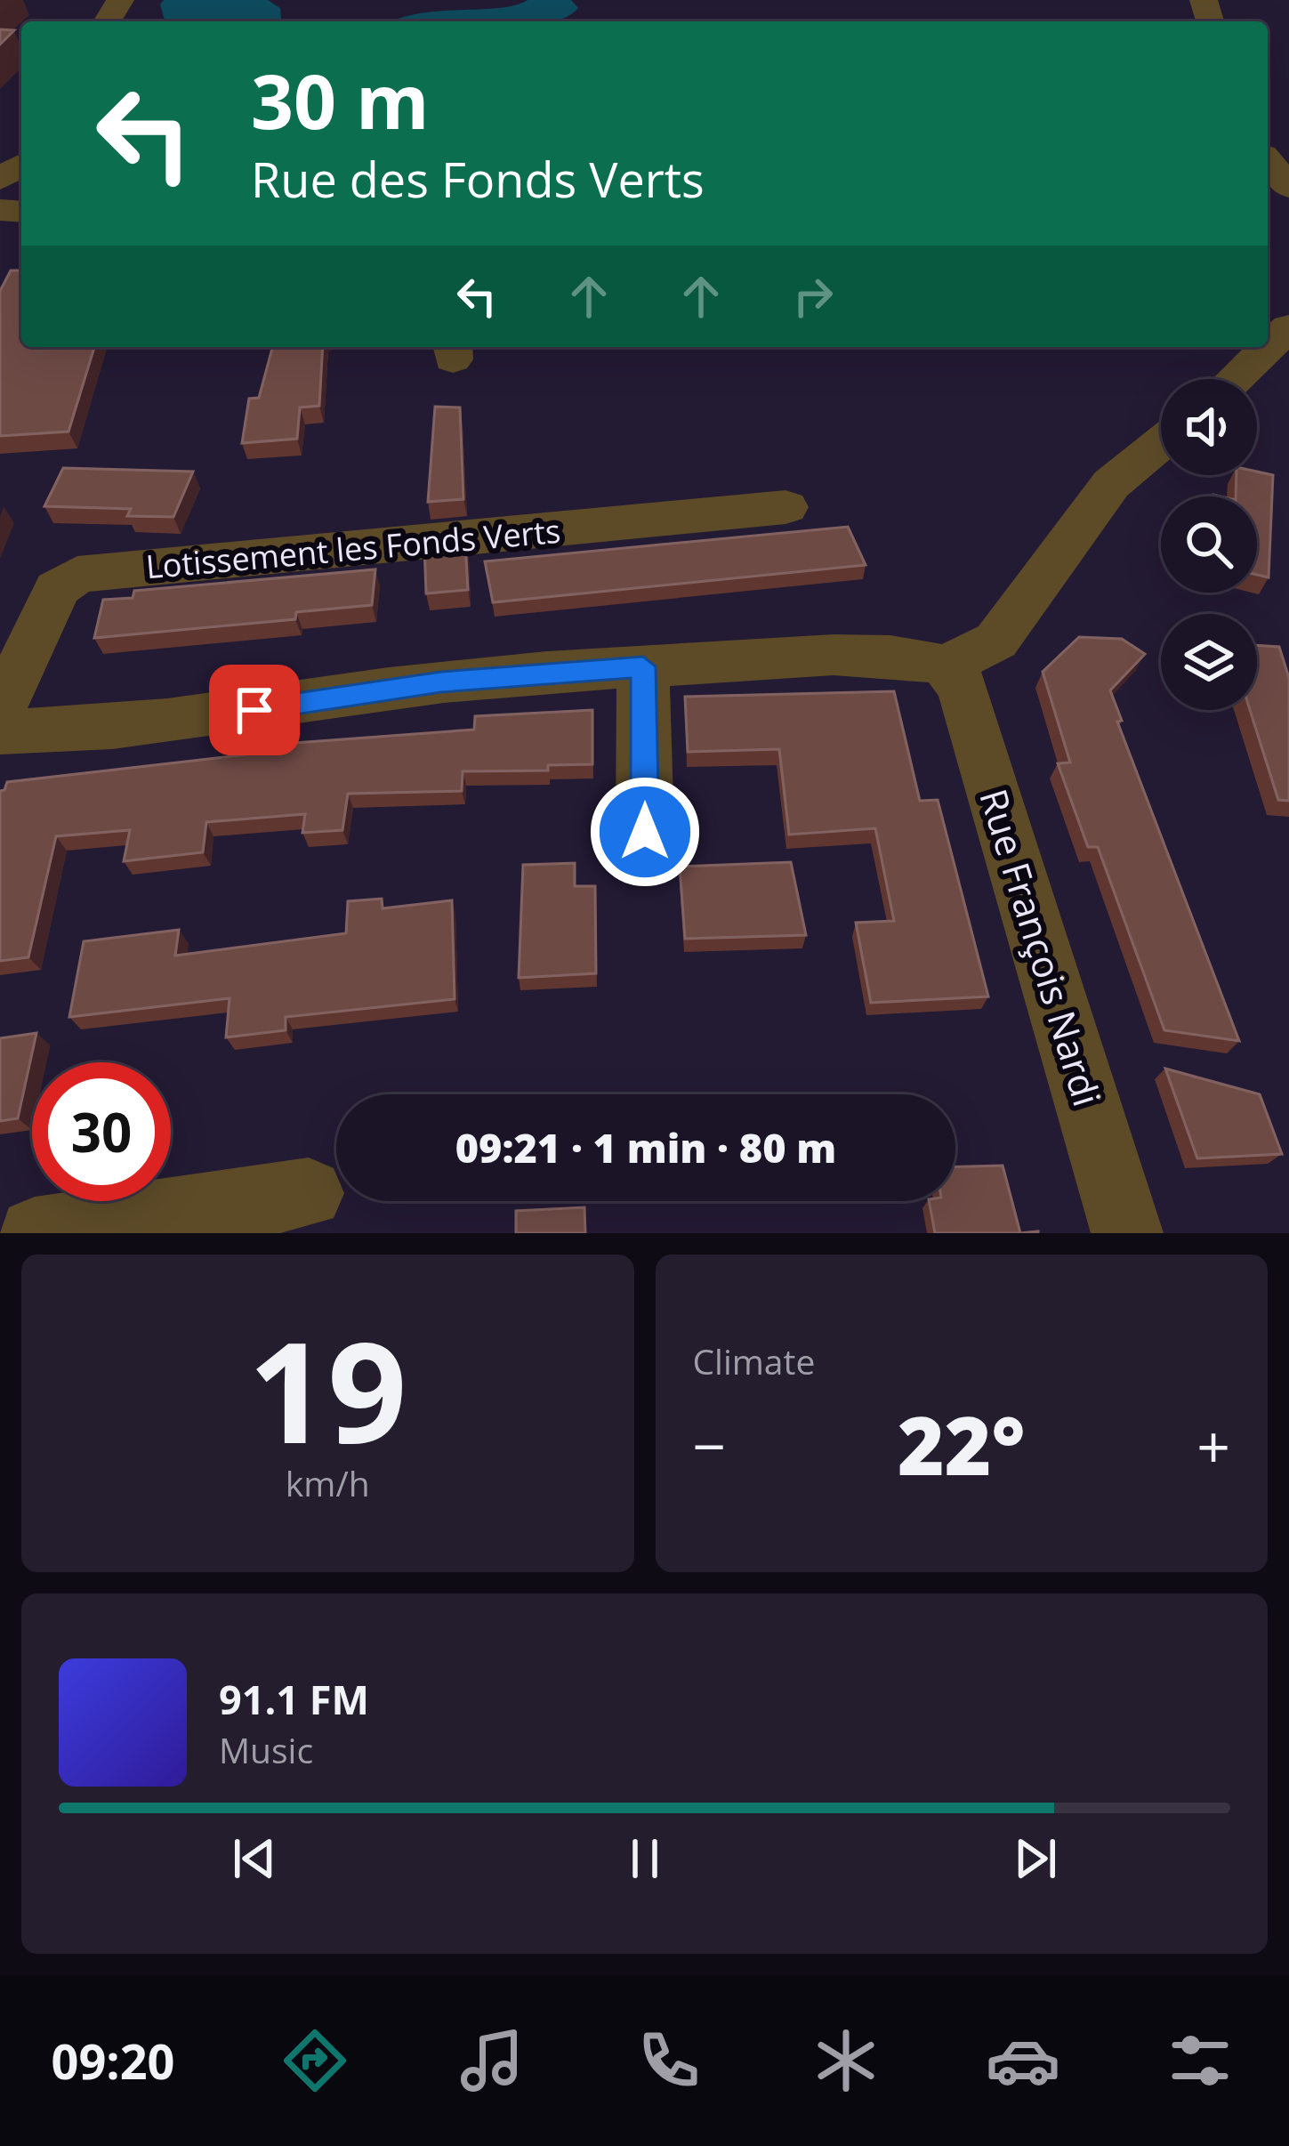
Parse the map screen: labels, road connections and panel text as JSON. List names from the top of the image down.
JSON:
{
  "streets": {
    "street": ["Lotissement les Fonds Verts", "Rue François Nardi"]
  },
  "page": {
    "turn": ["30 m", "Rue des Fonds Verts"],
    "limit": "30",
    "trip": "09:21 · 1 min · 80 m",
    "tile": [
      ["19", "km/h"],
      "Climate"
    ],
    "heat": ["−", "22°", "+"],
    "song": ["91.1 FM", "Music"],
    "tabs": "09:20"
  }
}
